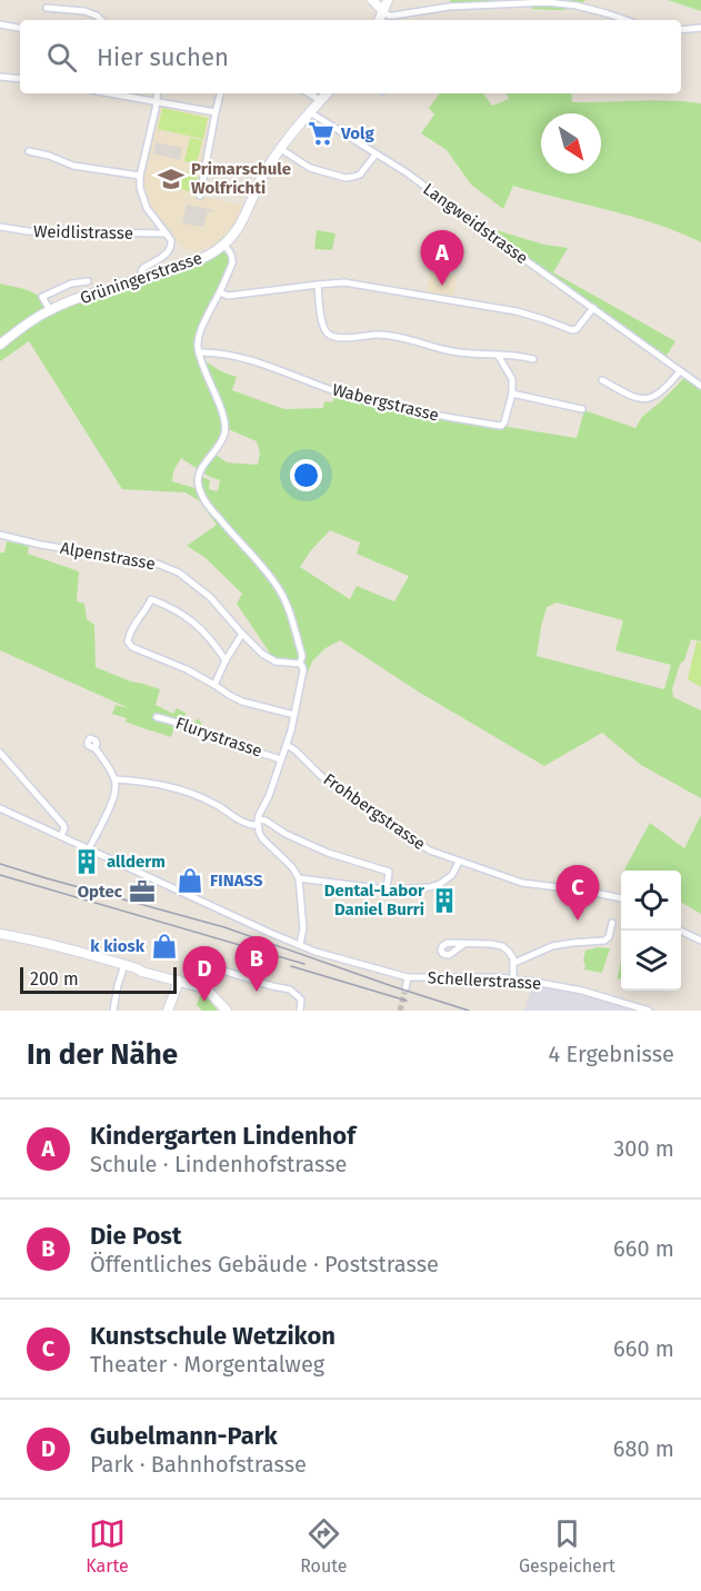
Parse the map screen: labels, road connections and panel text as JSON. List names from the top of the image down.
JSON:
{
  "streets": {
    "main road": ["Grüningerstrasse"],
    "street": [
      "Langweidstrasse",
      "Weidlistrasse",
      "Wabergstrasse",
      "Alpenstrasse",
      "Flurystrasse",
      "Frohbergstrasse",
      "Schellerstrasse"
    ]
  },
  "crossings": [
    ["Langweidstrasse", "Grüningerstrasse"]
  ],
  "places": {
    "supermarket": ["Volg"],
    "school or university": ["Primarschule Wolfrichti"],
    "building": ["allderm", "Dental-Labor Daniel Burri"],
    "shop": ["FINASS", "k kiosk"],
    "office": ["Optec"]
  },
  "scale_bar": "200 m",
  "north": "bottom right",
  "page": {
    "search": "Hier suchen",
    "pins": [
      "A",
      "C",
      "B",
      "D"
    ],
    "scale": "200 m",
    "heading": ["In der Nähe", "4 Ergebnisse"],
    "list": [
      {
        "mark": "A",
        "name": "Kindergarten Lindenhof",
        "note": "Schule · Lindenhofstrasse",
        "value": "300 m"
      },
      {
        "mark": "B",
        "name": "Die Post",
        "note": "Öffentliches Gebäude · Poststrasse",
        "value": "660 m"
      },
      {
        "mark": "C",
        "name": "Kunstschule Wetzikon",
        "note": "Theater · Morgentalweg",
        "value": "660 m"
      },
      {
        "mark": "D",
        "name": "Gubelmann-Park",
        "note": "Park · Bahnhofstrasse",
        "value": "680 m"
      }
    ],
    "nav": ["Karte", "Route", "Gespeichert"]
  }
}
